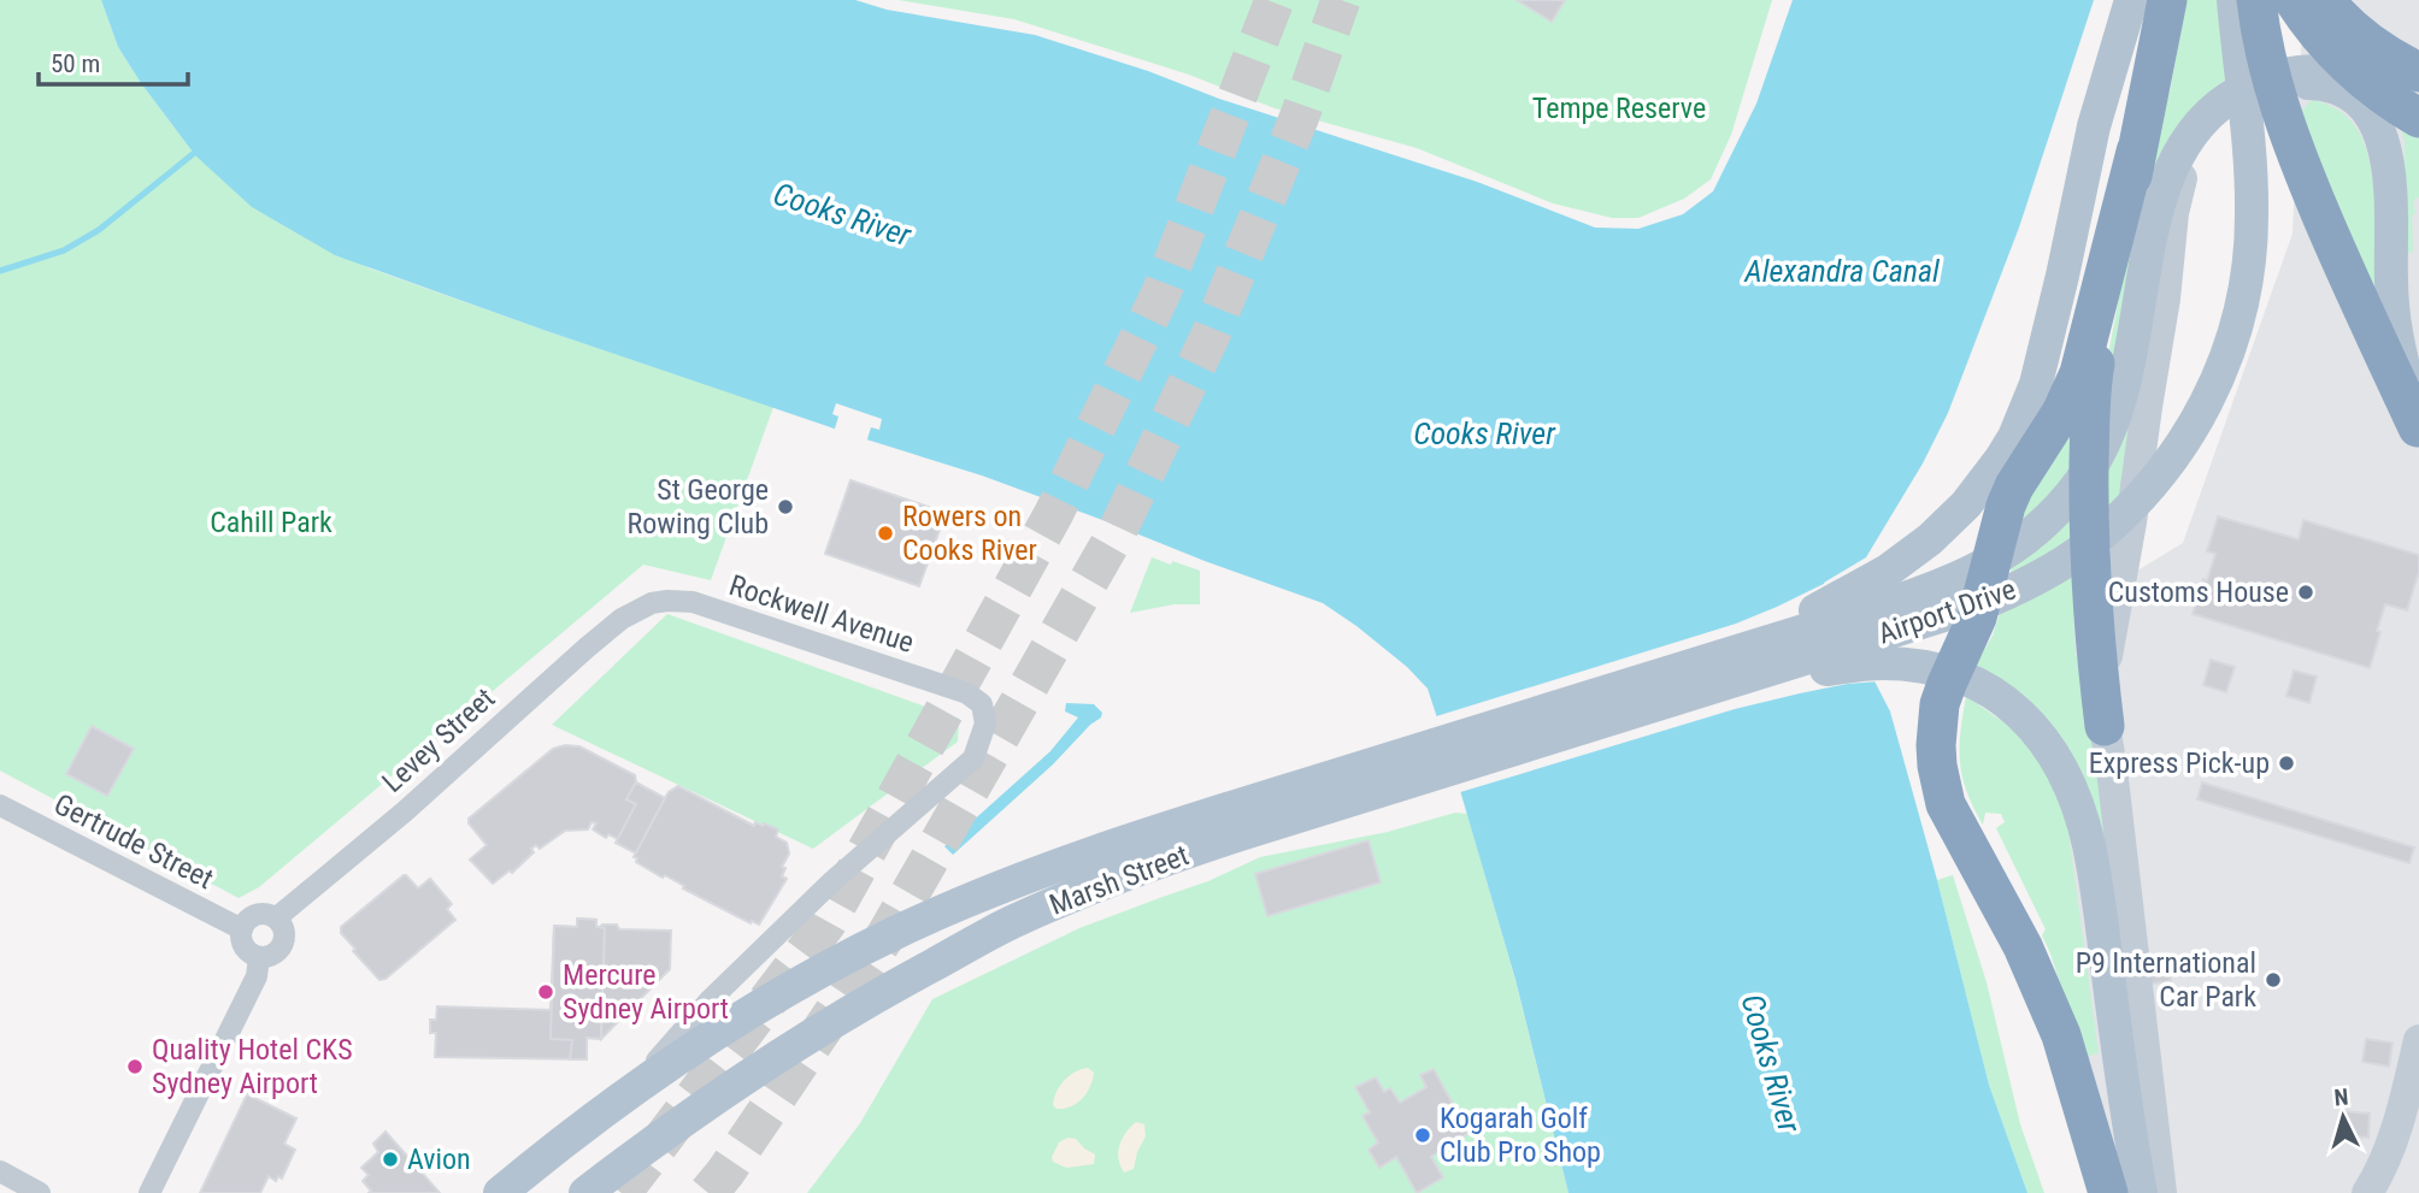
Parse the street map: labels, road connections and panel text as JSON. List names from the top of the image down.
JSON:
{
  "streets": {
    "main road": ["Airport Drive", "Marsh Street"],
    "street": ["Rockwell Avenue", "Levey Street", "Gertrude Street"]
  },
  "crossings": [
    ["Airport Drive", "Marsh Street"],
    ["Rockwell Avenue", "Levey Street"],
    ["Rockwell Avenue", "Marsh Street"],
    ["Levey Street", "Gertrude Street"]
  ],
  "water": ["Cooks River", "Alexandra Canal"],
  "parks": ["Tempe Reserve", "Cahill Park"],
  "places": [
    "St George Rowing Club",
    "Rowers on Cooks River",
    "Customs House",
    "Express Pick-up",
    "P9 International Car Park",
    "Mercure Sydney Airport",
    "Quality Hotel CKS Sydney Airport",
    "Kogarah Golf Club Pro Shop",
    "Avion"
  ],
  "scale_bar": "50 m",
  "north": "top"
}
